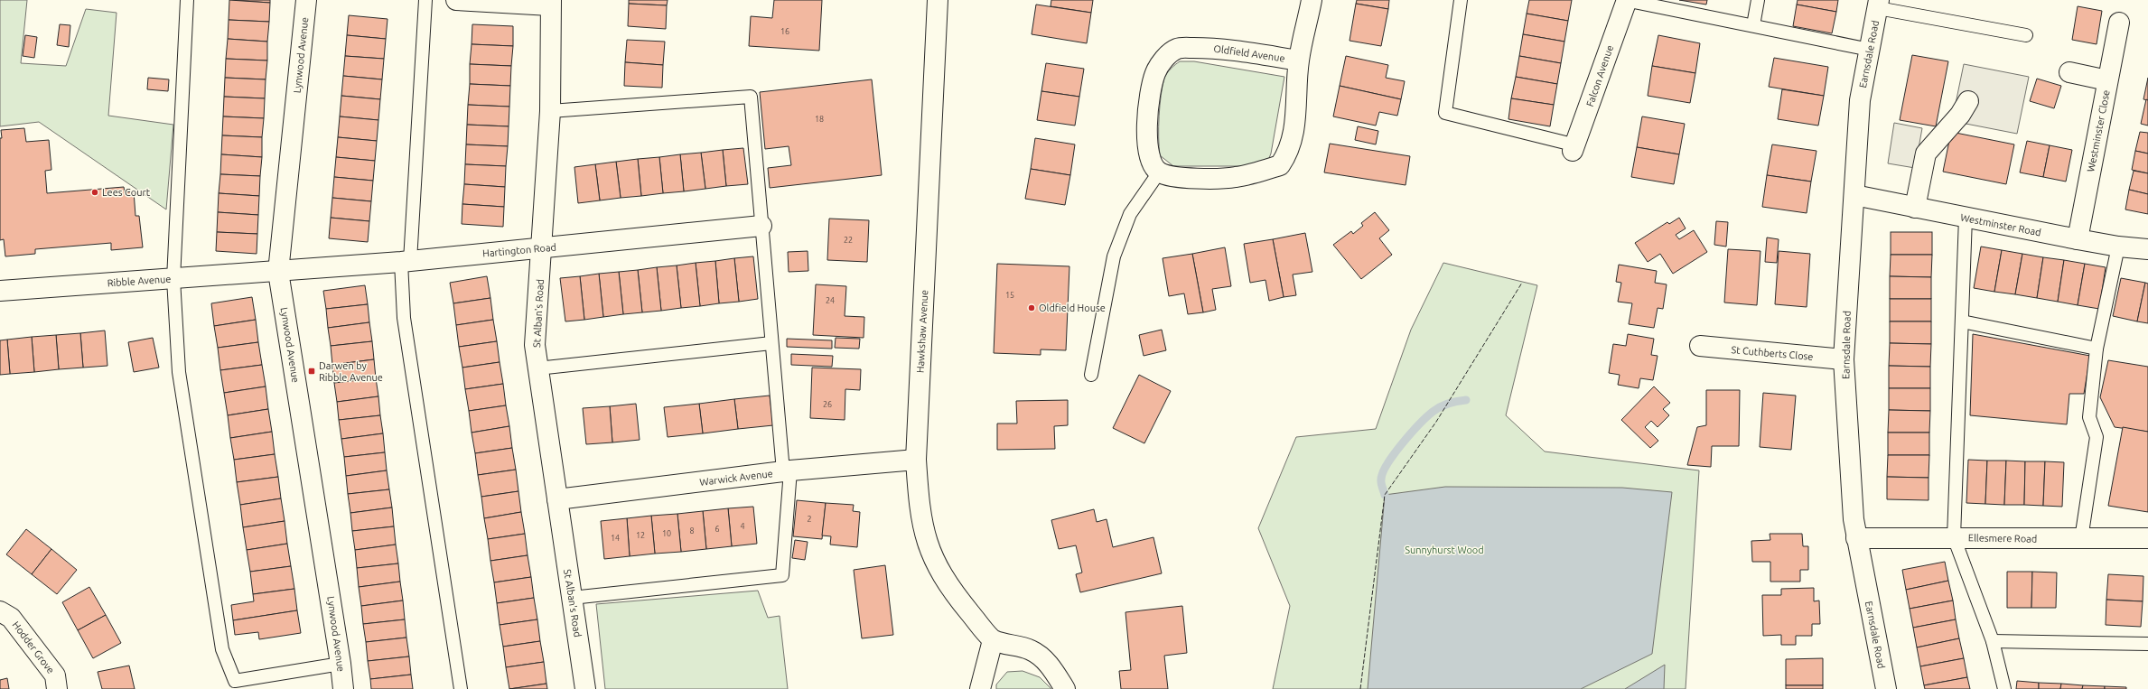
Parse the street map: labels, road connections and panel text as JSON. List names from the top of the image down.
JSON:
{
  "streets": {
    "street": [
      "Oldfield Avenue",
      "Earnsdale Road",
      "Lynwood Avenue",
      "Falcon Avenue",
      "Westminster Close",
      "Westminster Road",
      "Hartington Road",
      "Ribble Avenue",
      "St Alban's Road",
      "Hawkshaw Avenue",
      "St Cuthberts Close",
      "Warwick Avenue",
      "Ellesmere Road",
      "Hodder Grove"
    ]
  },
  "crossings": [
    ["Earnsdale Road", "Westminster Road"],
    ["Earnsdale Road", "St Cuthberts Close"],
    ["Earnsdale Road", "Ellesmere Road"],
    ["Lynwood Avenue", "Hartington Road"],
    ["Lynwood Avenue", "Ribble Avenue"],
    ["Westminster Close", "Westminster Road"],
    ["Hartington Road", "Ribble Avenue"],
    ["Hartington Road", "St Alban's Road"],
    ["St Alban's Road", "Warwick Avenue"],
    ["Hawkshaw Avenue", "Warwick Avenue"]
  ],
  "parks": ["Sunnyhurst Wood"],
  "places": {
    "other": ["Lees Court", "Oldfield House"],
    "transit": ["Darwen by Ribble Avenue"]
  },
  "house_numbers": [
    "16",
    "18",
    "22",
    "15",
    "24",
    "26",
    "2",
    "4",
    "6",
    "8",
    "10",
    "12",
    "14"
  ]
}
